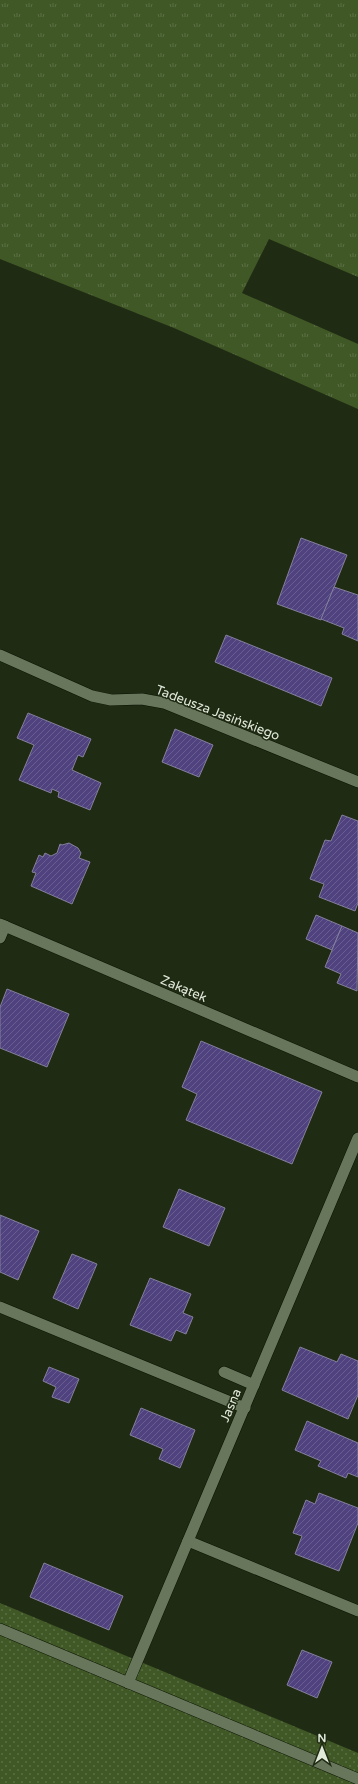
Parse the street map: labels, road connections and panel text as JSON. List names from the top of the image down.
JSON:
{
  "streets": {
    "street": ["Tadeusza Jasińskiego", "Zakątek", "Jasna"]
  },
  "north": "top"
}
